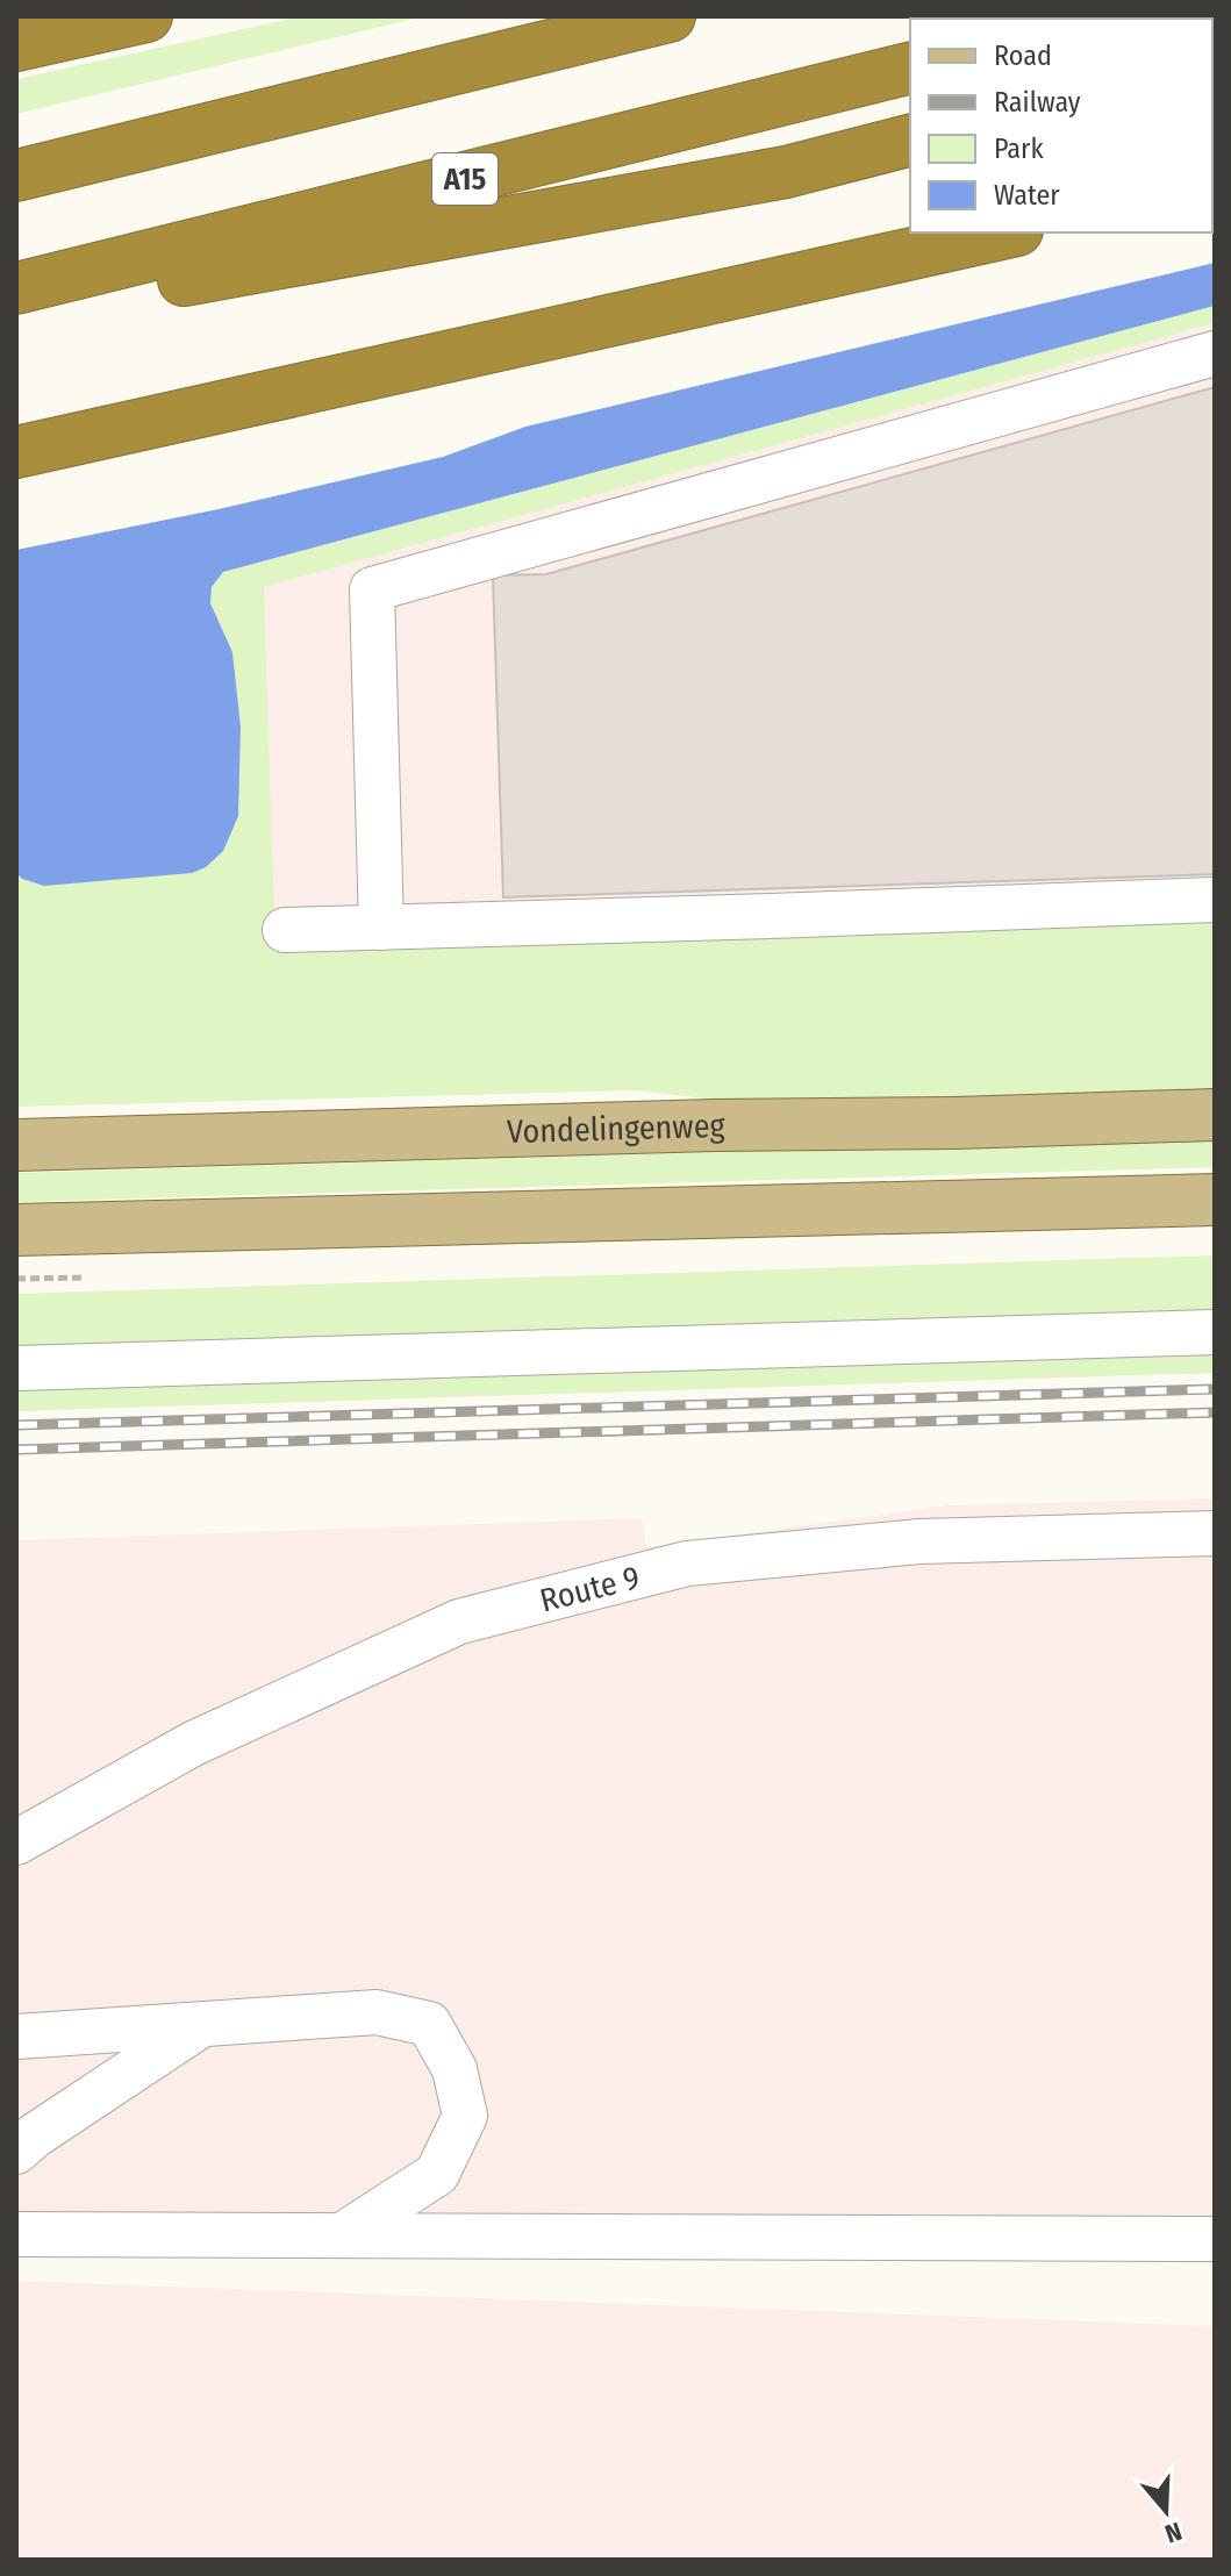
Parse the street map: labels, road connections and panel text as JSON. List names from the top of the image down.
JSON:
{
  "streets": {
    "highway": ["A15"],
    "main road": ["Vondelingenweg"],
    "lane": ["Route 9"]
  },
  "legend": [
    "Road",
    "Railway",
    "Park",
    "Water"
  ],
  "north": "bottom"
}
